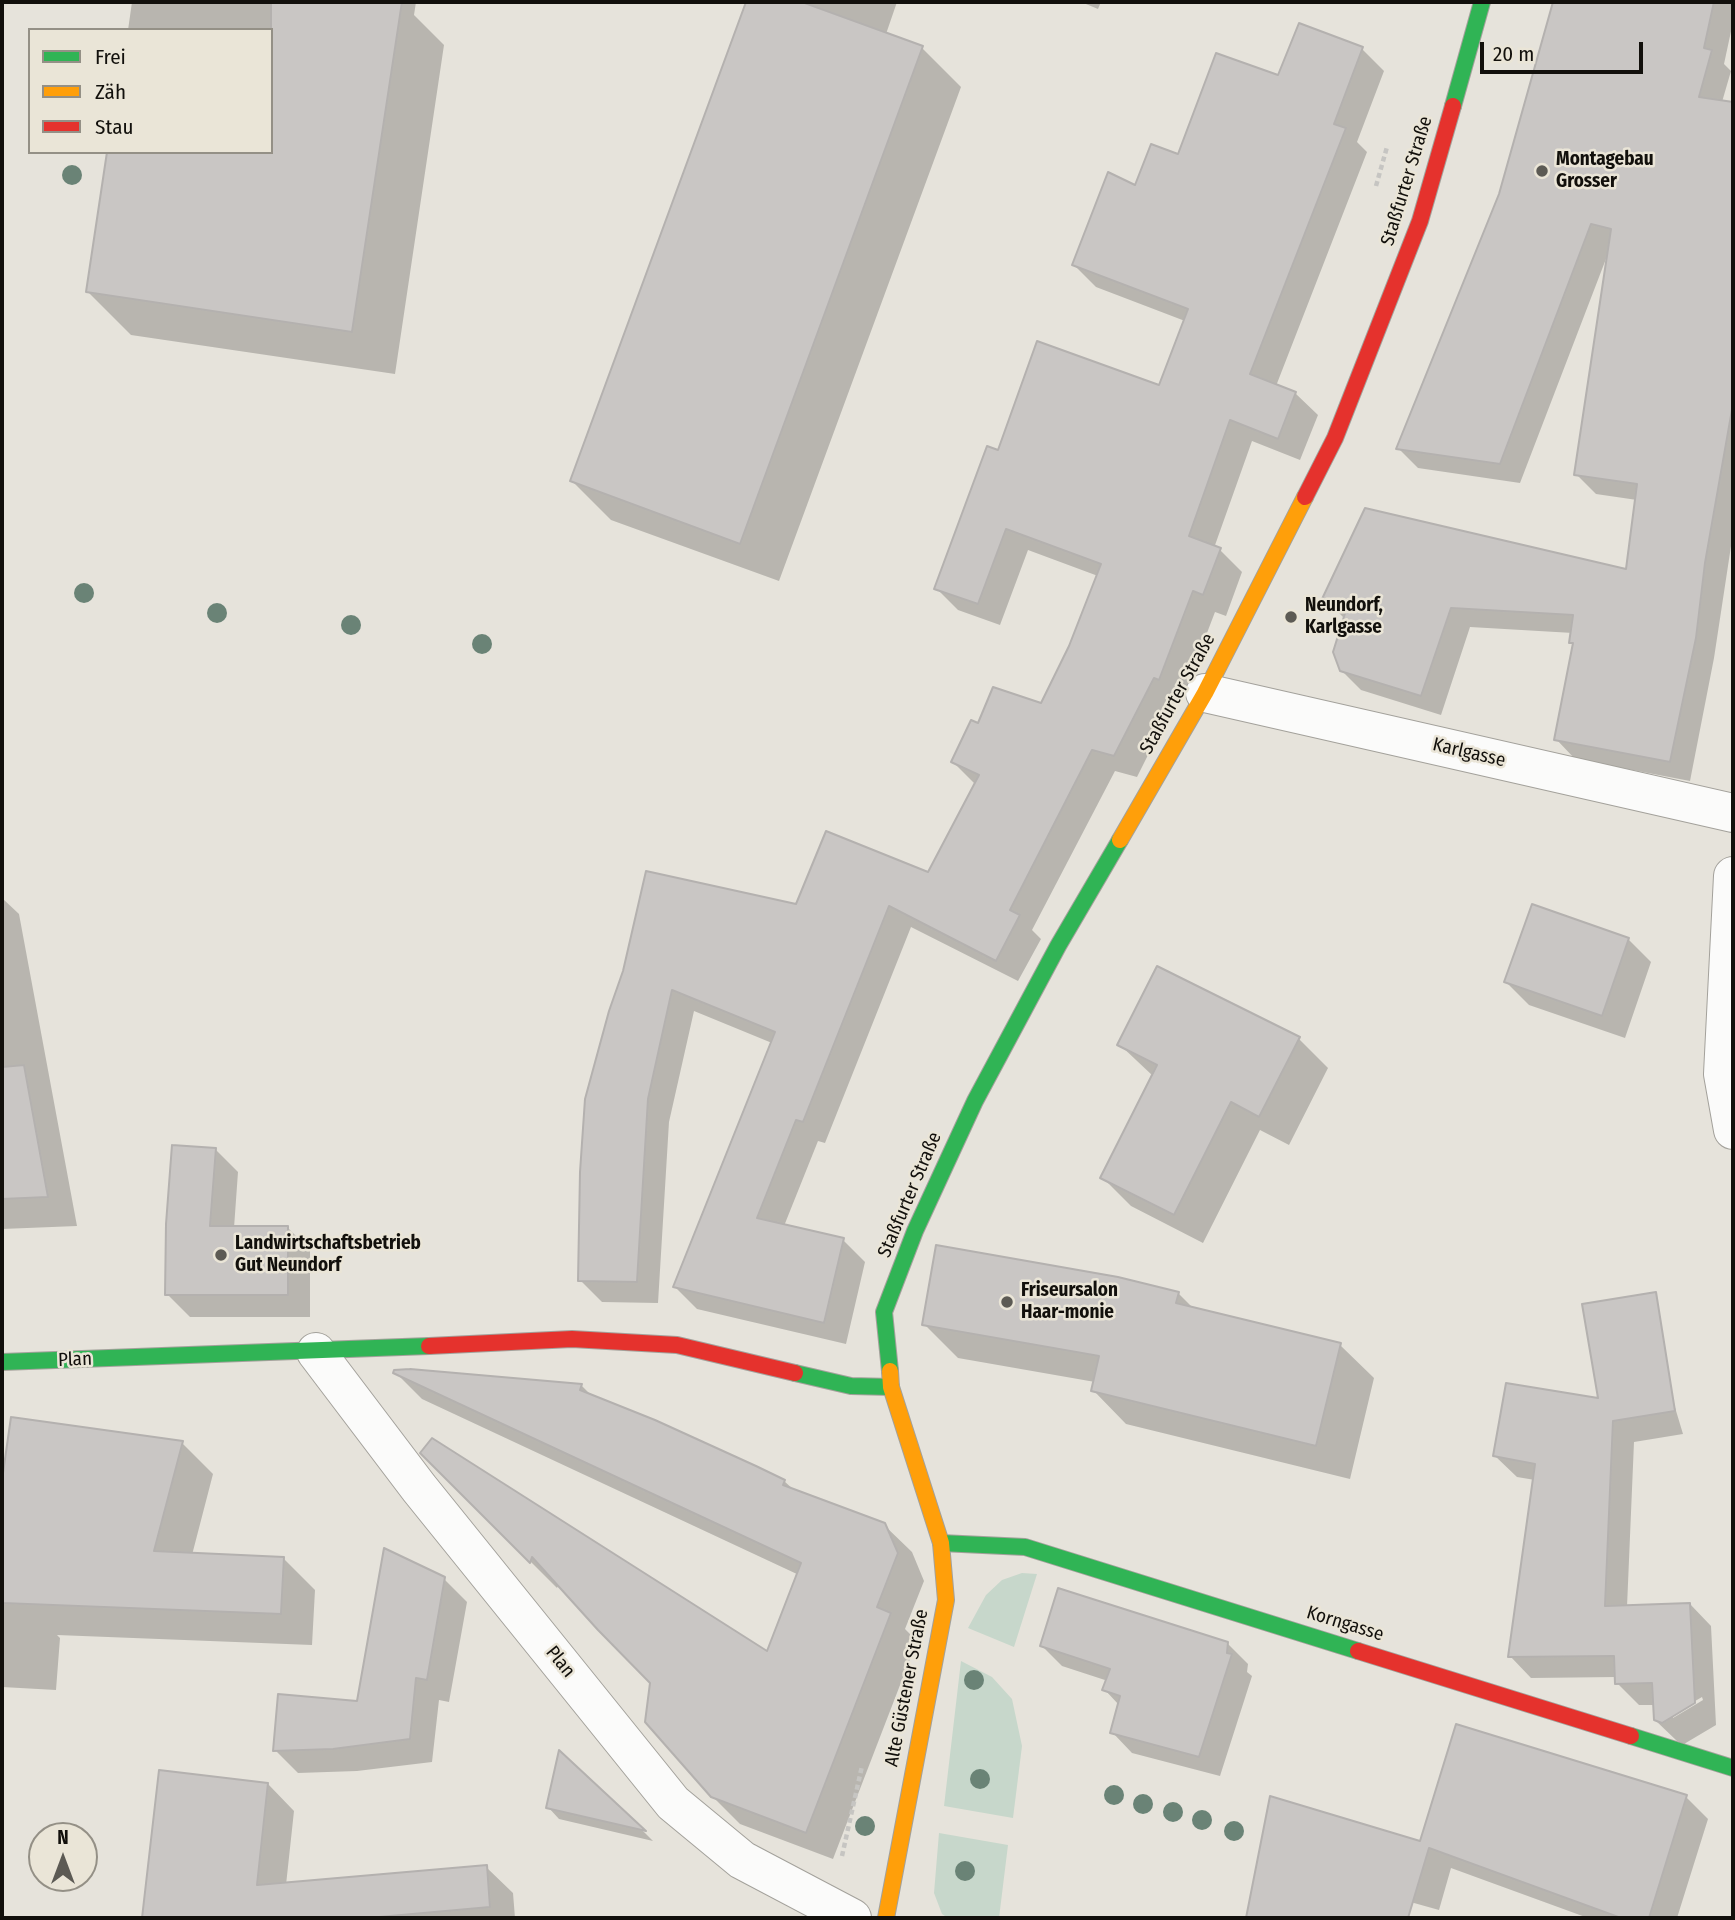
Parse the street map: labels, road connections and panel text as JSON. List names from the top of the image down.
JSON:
{
  "streets": {
    "main road": [
      "Staßfurter Straße",
      "Plan",
      "Korngasse",
      "Alte Güstener Straße"
    ],
    "street": ["Karlgasse"]
  },
  "crossings": [
    ["Staßfurter Straße", "Karlgasse"],
    ["Staßfurter Straße", "Plan"],
    ["Staßfurter Straße", "Alte Güstener Straße"],
    ["Plan", "Alte Güstener Straße"],
    ["Korngasse", "Alte Güstener Straße"]
  ],
  "places": [
    "Montagebau Grosser",
    "Neundorf, Karlgasse",
    "Landwirtschaftsbetrieb Gut Neundorf",
    "Friseursalon Haar-monie"
  ],
  "legend": ["Frei", "Zäh", "Stau"],
  "scale_bar": "20 m",
  "north": "top"
}
